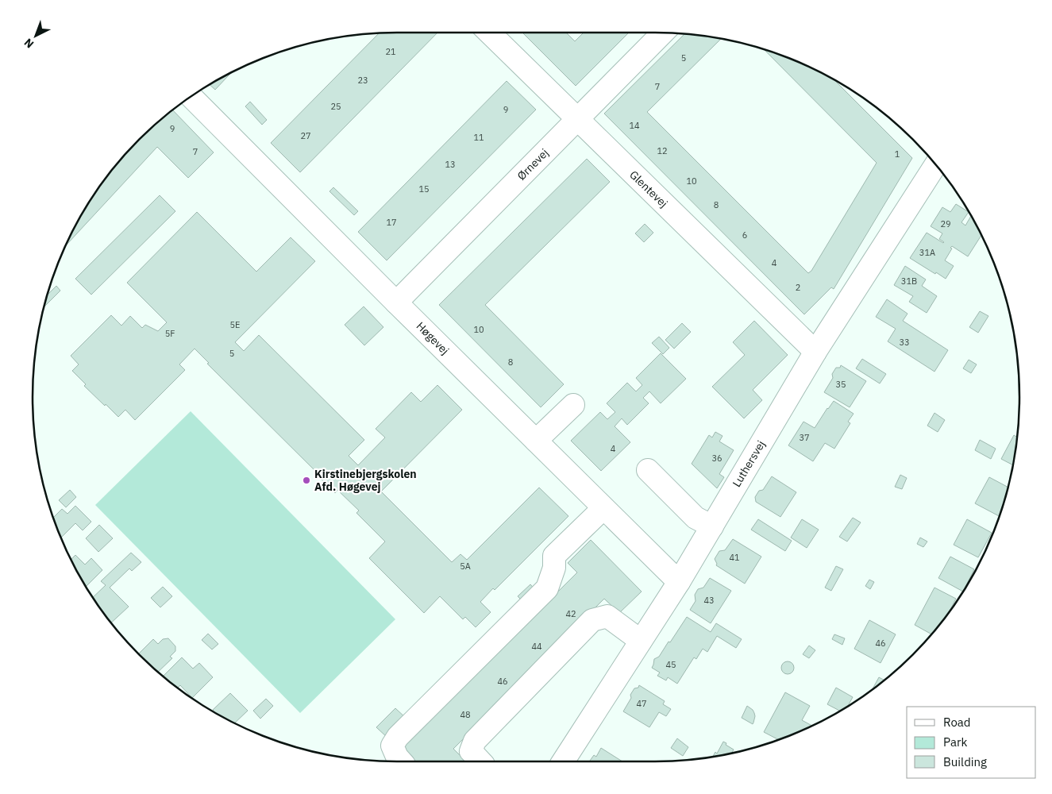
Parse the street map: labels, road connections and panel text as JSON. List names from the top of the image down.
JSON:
{
  "streets": {
    "street": [
      "Ørnevej",
      "Glentevej",
      "Høgevej",
      "Luthersvej"
    ]
  },
  "crossings": [
    ["Ørnevej", "Glentevej"],
    ["Ørnevej", "Høgevej"],
    ["Glentevej", "Luthersvej"],
    ["Høgevej", "Luthersvej"]
  ],
  "places": ["Kirstinebjergskolen Afd. Høgevej"],
  "house_numbers": [
    "21",
    "5",
    "23",
    "7",
    "25",
    "9",
    "14",
    "9",
    "27",
    "11",
    "12",
    "7",
    "1",
    "13",
    "10",
    "15",
    "8",
    "17",
    "29",
    "6",
    "31A",
    "4",
    "31B",
    "2",
    "5E",
    "10",
    "5F",
    "33",
    "5",
    "8",
    "35",
    "37",
    "4",
    "36",
    "41",
    "5A",
    "43",
    "42",
    "46",
    "44",
    "45",
    "46",
    "47",
    "48"
  ],
  "legend": ["Road", "Park", "Building"],
  "north": "bottom left"
}
